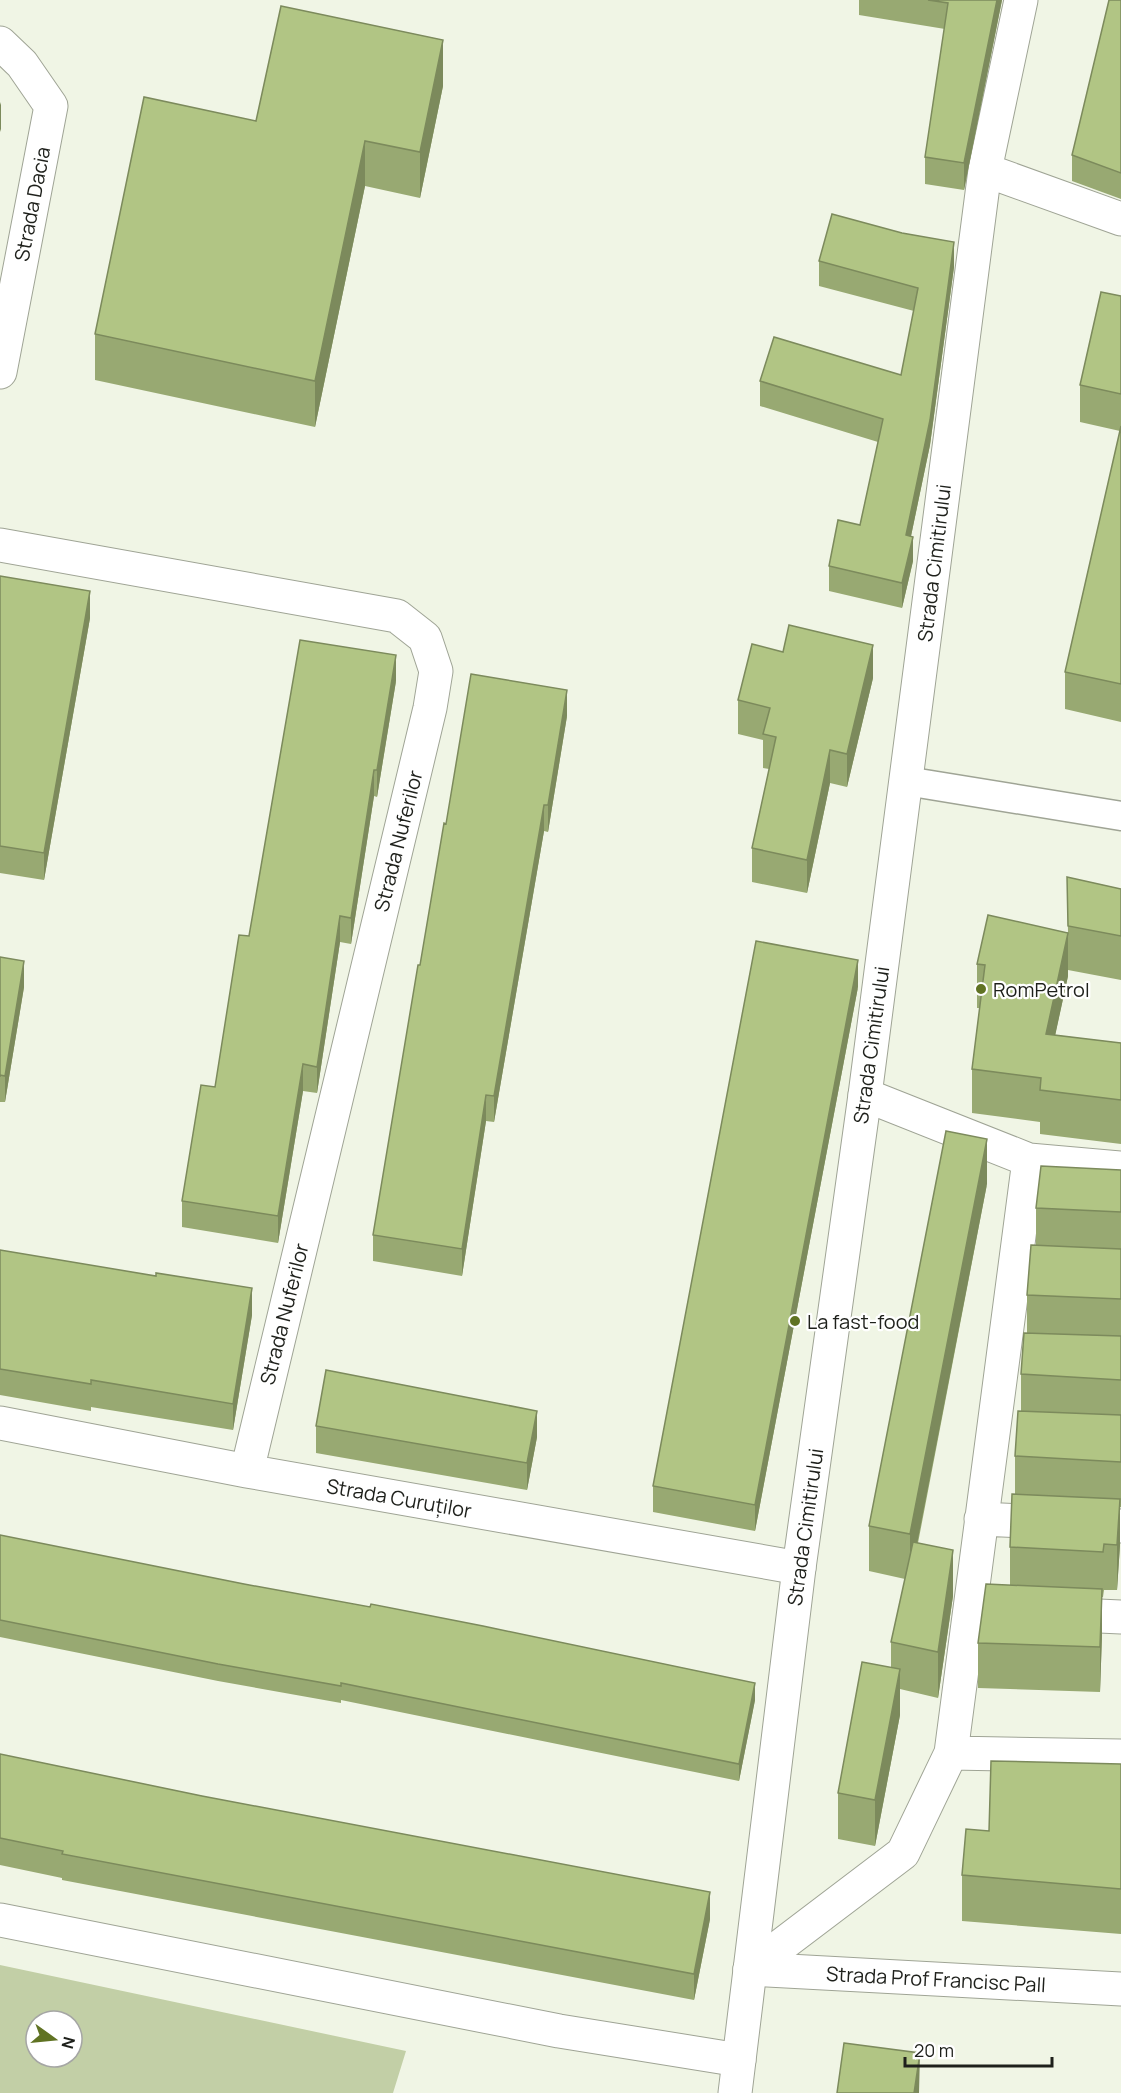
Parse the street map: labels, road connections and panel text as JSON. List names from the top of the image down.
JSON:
{
  "streets": {
    "street": [
      "Strada Dacia",
      "Strada Cimitirului",
      "Strada Nuferilor",
      "Strada Curuților",
      "Strada Prof Francisc Pall"
    ]
  },
  "crossings": [
    ["Strada Cimitirului", "Strada Curuților"],
    ["Strada Cimitirului", "Strada Prof Francisc Pall"],
    ["Strada Nuferilor", "Strada Curuților"]
  ],
  "places": ["RomPetrol", "La fast-food"],
  "scale_bar": "20 m",
  "north": "right"
}
